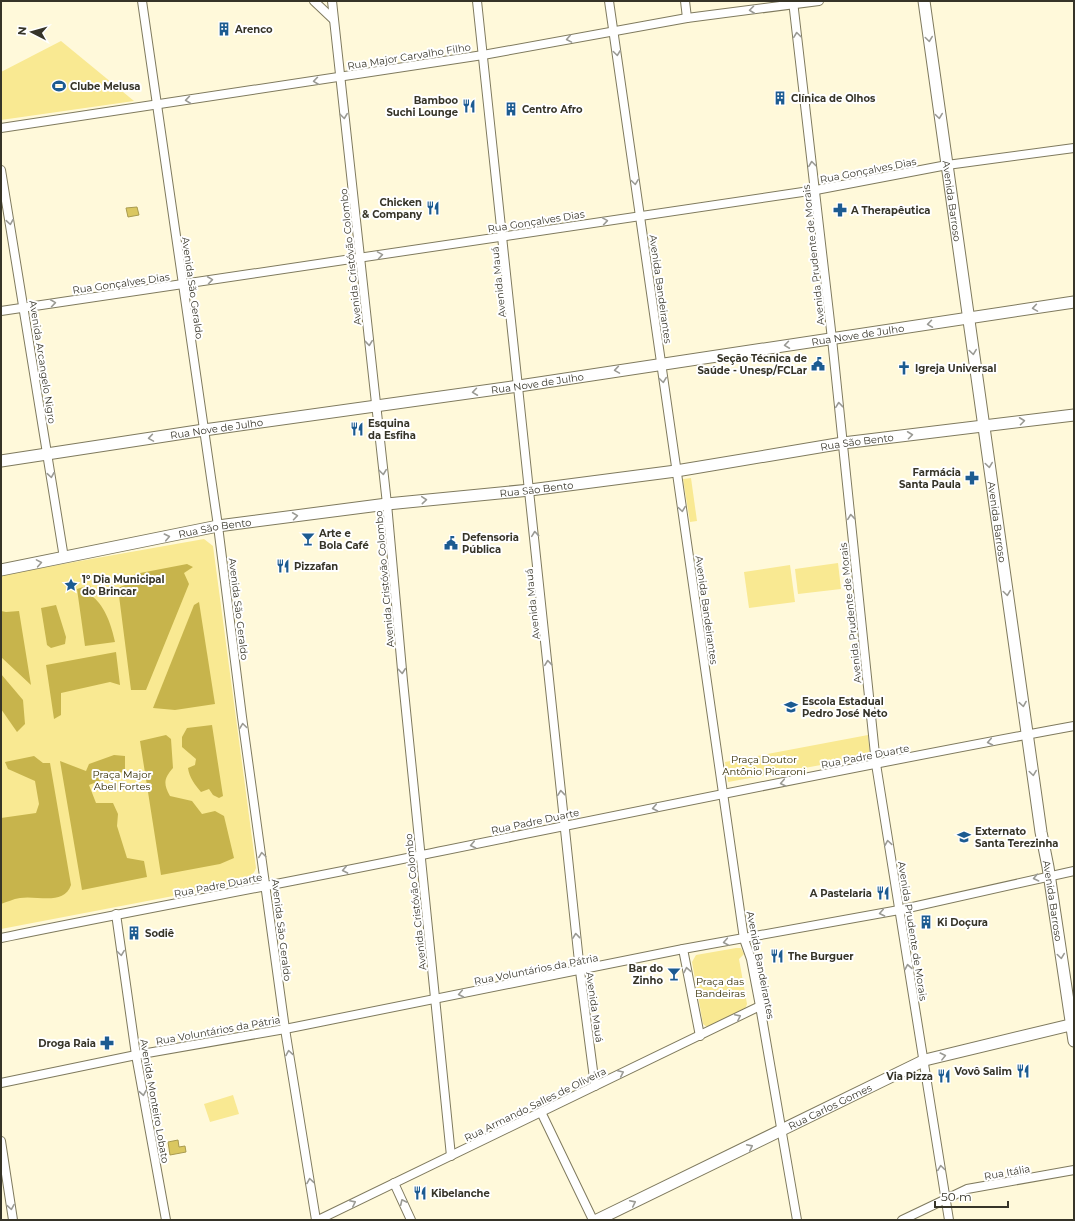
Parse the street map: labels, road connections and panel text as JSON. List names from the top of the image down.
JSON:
{
  "streets": {
    "street": [
      "Rua Major Carvalho Filho",
      "Rua Gonçalves Dias",
      "Avenida Barroso",
      "Avenida Prudente de Morais",
      "Avenida Cristóvão Colombo",
      "Avenida Mauá",
      "Avenida São Geraldo",
      "Avenida Bandeirantes",
      "Rua Nove de Julho",
      "Avenida Arcangelo Nigro",
      "Rua São Bento",
      "Rua Padre Duarte",
      "Rua Voluntários da Pátria",
      "Avenida Monteiro Lobato",
      "Rua Armando Salles de Oliveira",
      "Rua Carlos Gomes",
      "Rua Itália"
    ]
  },
  "crossings": [
    ["Rua Major Carvalho Filho", "Avenida Prudente de Morais"],
    ["Rua Major Carvalho Filho", "Avenida Cristóvão Colombo"],
    ["Rua Major Carvalho Filho", "Avenida Mauá"],
    ["Rua Major Carvalho Filho", "Avenida São Geraldo"],
    ["Rua Major Carvalho Filho", "Avenida Bandeirantes"],
    ["Rua Gonçalves Dias", "Avenida Barroso"],
    ["Rua Gonçalves Dias", "Avenida Prudente de Morais"],
    ["Rua Gonçalves Dias", "Avenida Cristóvão Colombo"],
    ["Rua Gonçalves Dias", "Avenida Mauá"],
    ["Rua Gonçalves Dias", "Avenida São Geraldo"],
    ["Rua Gonçalves Dias", "Avenida Bandeirantes"],
    ["Rua Gonçalves Dias", "Avenida Arcangelo Nigro"],
    ["Avenida Barroso", "Rua Nove de Julho"],
    ["Avenida Barroso", "Rua São Bento"],
    ["Avenida Barroso", "Rua Padre Duarte"],
    ["Avenida Barroso", "Rua Voluntários da Pátria"],
    ["Avenida Barroso", "Rua Carlos Gomes"],
    ["Avenida Prudente de Morais", "Rua Nove de Julho"],
    ["Avenida Prudente de Morais", "Rua São Bento"],
    ["Avenida Prudente de Morais", "Rua Padre Duarte"],
    ["Avenida Prudente de Morais", "Rua Voluntários da Pátria"],
    ["Avenida Prudente de Morais", "Rua Carlos Gomes"],
    ["Avenida Prudente de Morais", "Rua Itália"],
    ["Avenida Cristóvão Colombo", "Rua Nove de Julho"],
    ["Avenida Cristóvão Colombo", "Rua São Bento"],
    ["Avenida Cristóvão Colombo", "Rua Padre Duarte"],
    ["Avenida Cristóvão Colombo", "Rua Voluntários da Pátria"],
    ["Avenida Cristóvão Colombo", "Rua Armando Salles de Oliveira"],
    ["Avenida Mauá", "Rua Nove de Julho"],
    ["Avenida Mauá", "Rua São Bento"],
    ["Avenida Mauá", "Rua Padre Duarte"],
    ["Avenida Mauá", "Rua Voluntários da Pátria"],
    ["Avenida Mauá", "Rua Armando Salles de Oliveira"],
    ["Avenida São Geraldo", "Rua Nove de Julho"],
    ["Avenida São Geraldo", "Rua São Bento"],
    ["Avenida São Geraldo", "Rua Padre Duarte"],
    ["Avenida São Geraldo", "Rua Voluntários da Pátria"],
    ["Avenida São Geraldo", "Rua Armando Salles de Oliveira"],
    ["Avenida Bandeirantes", "Rua Nove de Julho"],
    ["Avenida Bandeirantes", "Rua São Bento"],
    ["Avenida Bandeirantes", "Rua Padre Duarte"],
    ["Avenida Bandeirantes", "Rua Voluntários da Pátria"],
    ["Avenida Bandeirantes", "Rua Armando Salles de Oliveira"],
    ["Avenida Bandeirantes", "Rua Carlos Gomes"],
    ["Rua Nove de Julho", "Avenida Arcangelo Nigro"],
    ["Avenida Arcangelo Nigro", "Rua São Bento"],
    ["Rua Padre Duarte", "Avenida Monteiro Lobato"],
    ["Rua Voluntários da Pátria", "Avenida Monteiro Lobato"]
  ],
  "one_way": [
    "Rua Major Carvalho Filho",
    "Rua Gonçalves Dias",
    "Avenida Barroso",
    "Avenida Prudente de Morais",
    "Avenida Cristóvão Colombo",
    "Avenida Mauá",
    "Avenida São Geraldo",
    "Avenida Bandeirantes",
    "Rua Nove de Julho",
    "Avenida Arcangelo Nigro",
    "Rua São Bento",
    "Rua Padre Duarte",
    "Rua Voluntários da Pátria",
    "Avenida Monteiro Lobato",
    "Rua Armando Salles de Oliveira",
    "Rua Carlos Gomes"
  ],
  "parks": ["Praça Doutor Antônio Picaroni", "Praça Major Abel Fortes", "Praça das Bandeiras"],
  "places": {
    "building": [
      "Arenco",
      "Clínica de Olhos",
      "Centro Afro",
      "Ki Doçura",
      "Sodiê"
    ],
    "sports": ["Clube Melusa"],
    "restaurant": [
      "Bamboo Suchi Lounge",
      "Chicken & Company",
      "Esquina da Esfiha",
      "Pizzafan",
      "A Pastelaria",
      "The Burguer",
      "Vovô Salim",
      "Via Pizza",
      "Kibelanche"
    ],
    "pharmacy": ["A Therapêutica", "Farmácia Santa Paula", "Droga Raia"],
    "public building": ["Seção Técnica de Saúde - Unesp/FCLar", "Defensoria Pública"],
    "church": ["Igreja Universal"],
    "bar": ["Arte e Bola Café", "Bar do Zinho"],
    "place": ["1º Dia Municipal do Brincar"],
    "school or university": ["Escola Estadual Pedro José Neto", "Externato Santa Terezinha"]
  },
  "scale_bar": "50 m",
  "north": "left"
}
